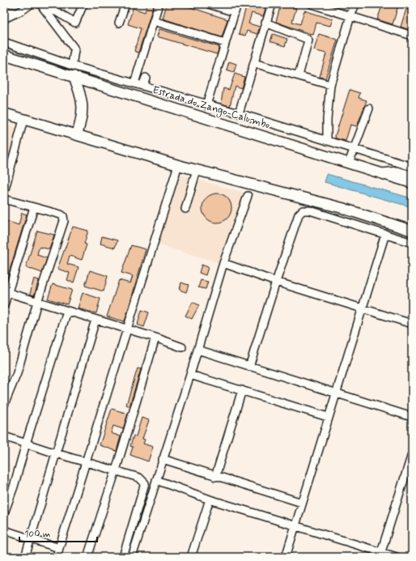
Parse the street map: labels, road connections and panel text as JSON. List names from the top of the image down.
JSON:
{
  "streets": {
    "main road": ["Estrada do Zango-Calumbo"]
  },
  "scale_bar": "100 m"
}
